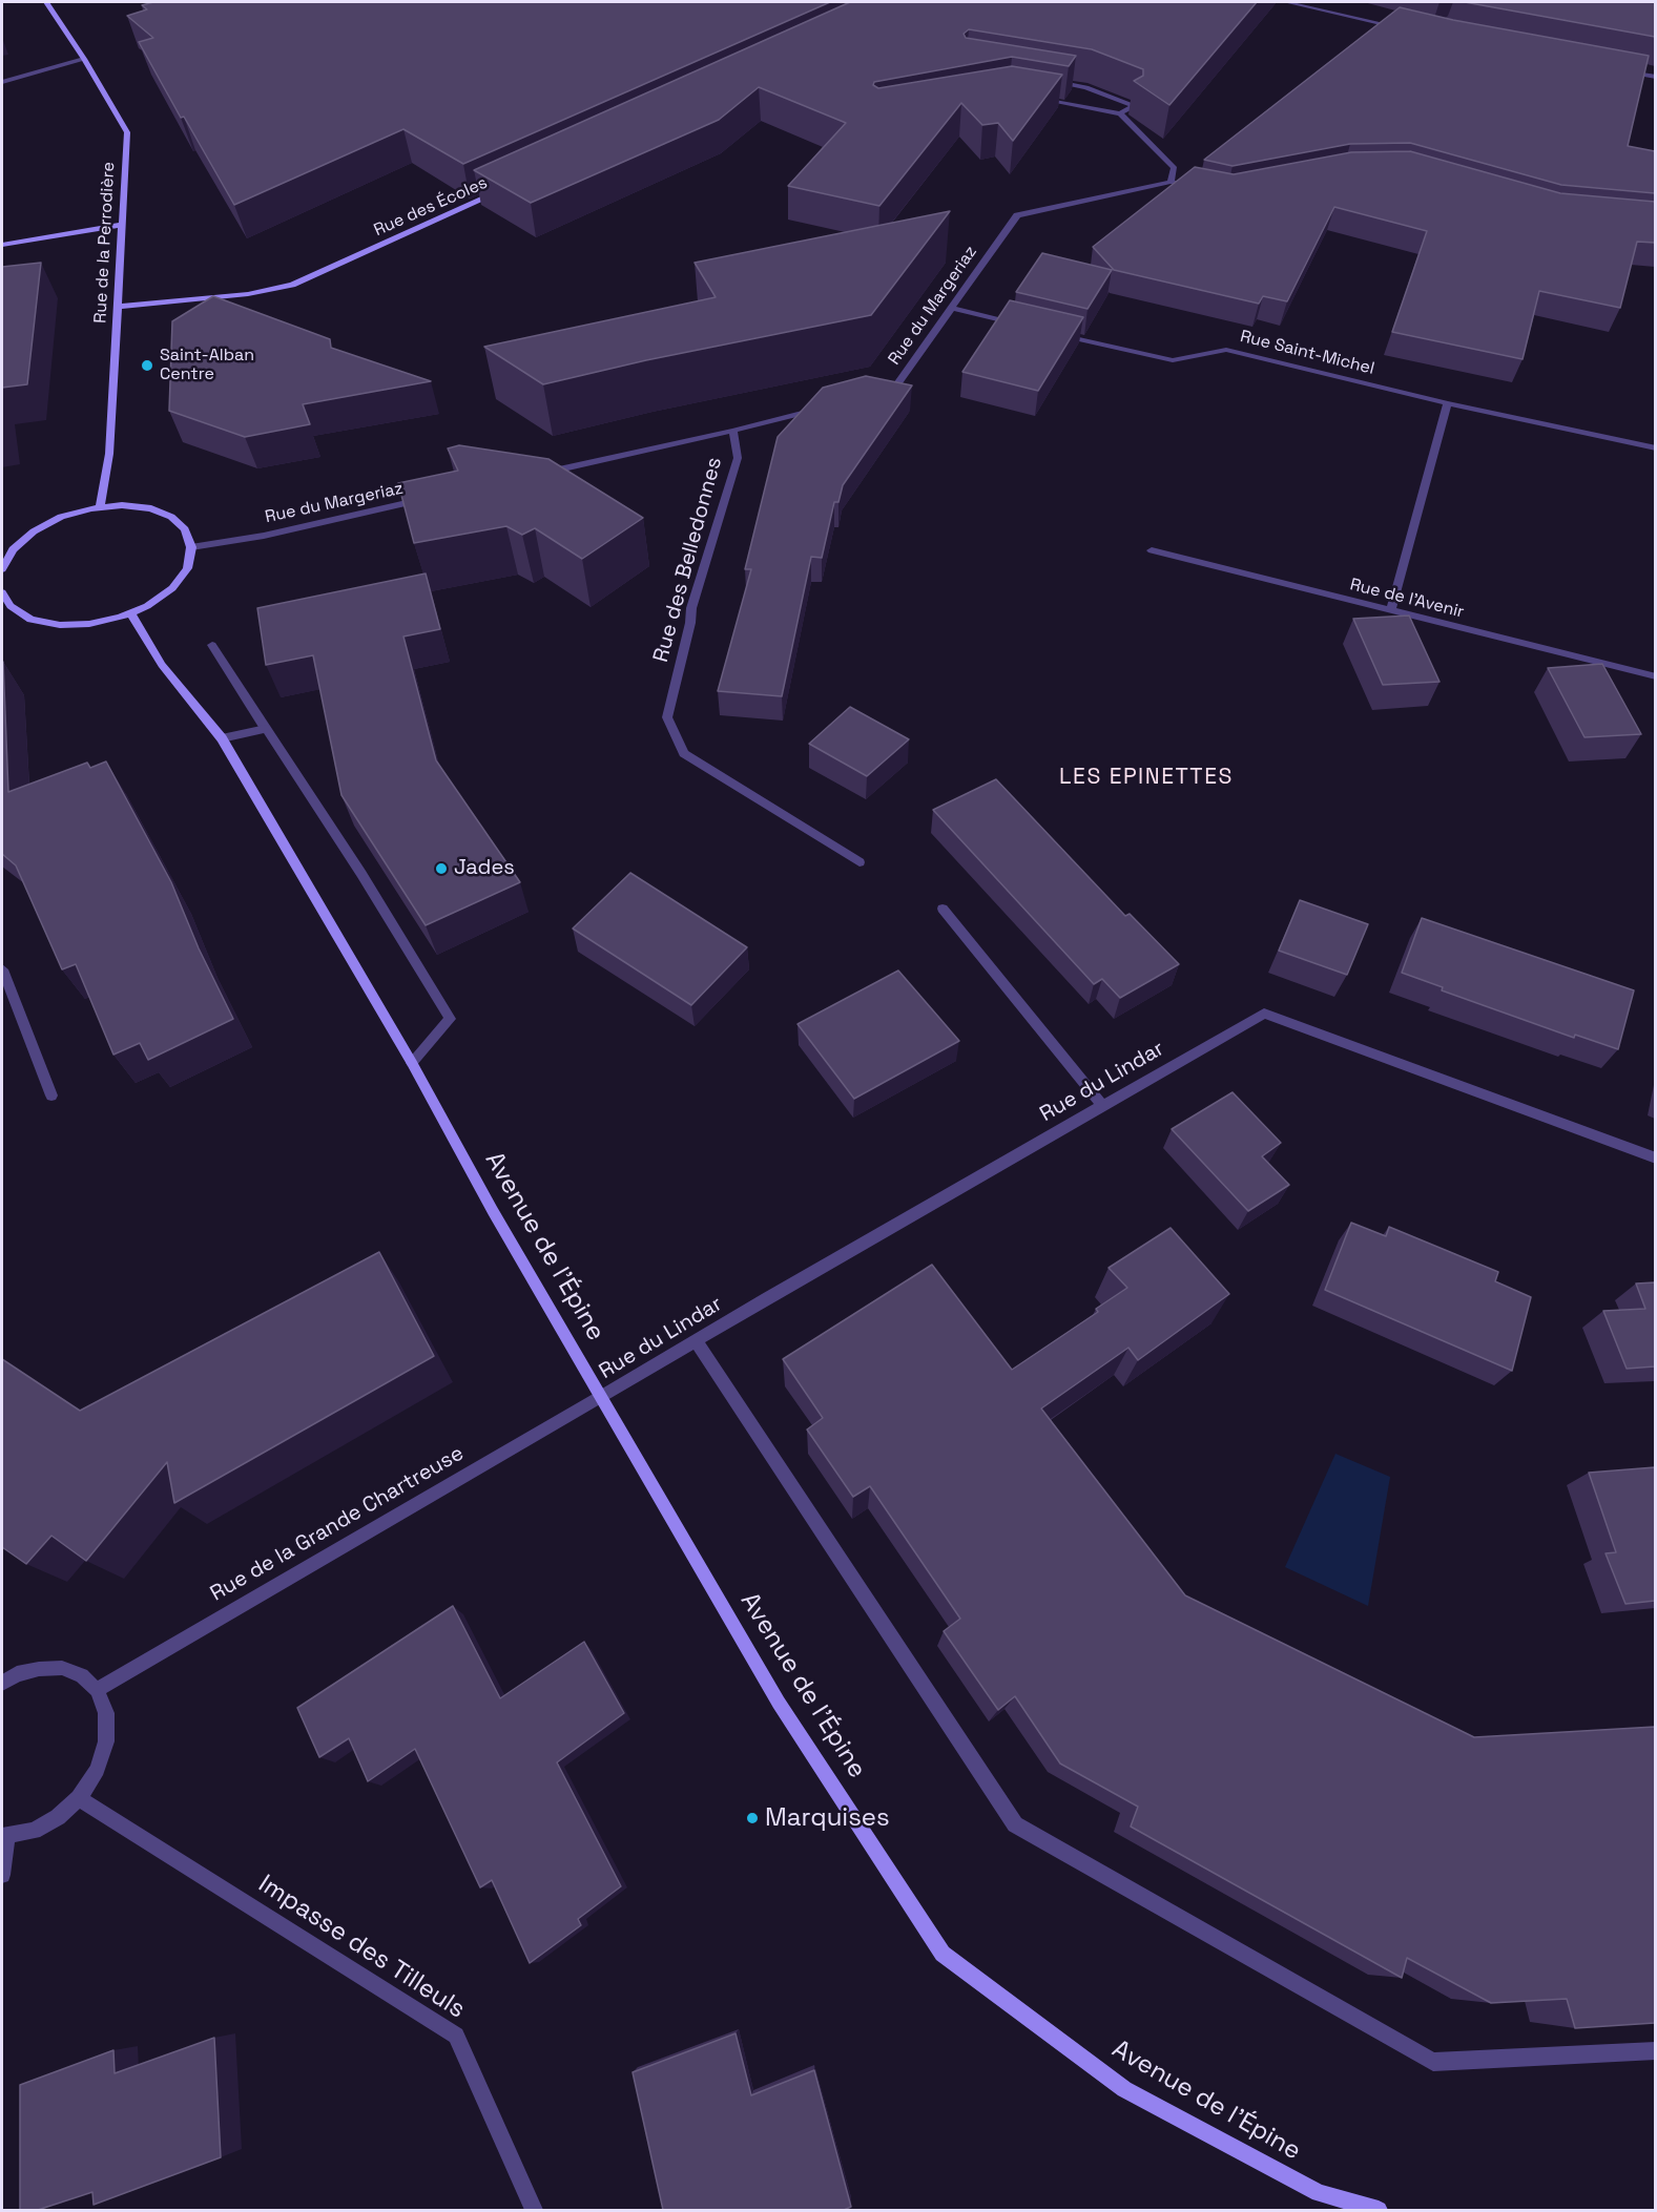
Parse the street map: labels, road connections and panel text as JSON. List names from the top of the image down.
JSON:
{
  "streets": {
    "street": [
      "Rue des Écoles",
      "Rue de la Perrodière",
      "Rue du Margeriaz",
      "Rue Saint-Michel",
      "Rue des Belledonnes",
      "Rue de l'Avenir",
      "Rue du Lindar",
      "Avenue de l'Épine",
      "Rue de la Grande Chartreuse",
      "Impasse des Tilleuls"
    ]
  },
  "crossings": [
    ["Rue des Écoles", "Rue de la Perrodière"],
    ["Rue du Lindar", "Avenue de l'Épine"],
    ["Rue du Lindar", "Rue de la Grande Chartreuse"],
    ["Avenue de l'Épine", "Rue de la Grande Chartreuse"]
  ],
  "districts": ["LES EPINETTES"],
  "places": ["Saint-Alban Centre", "Jades", "Marquises"]
}
